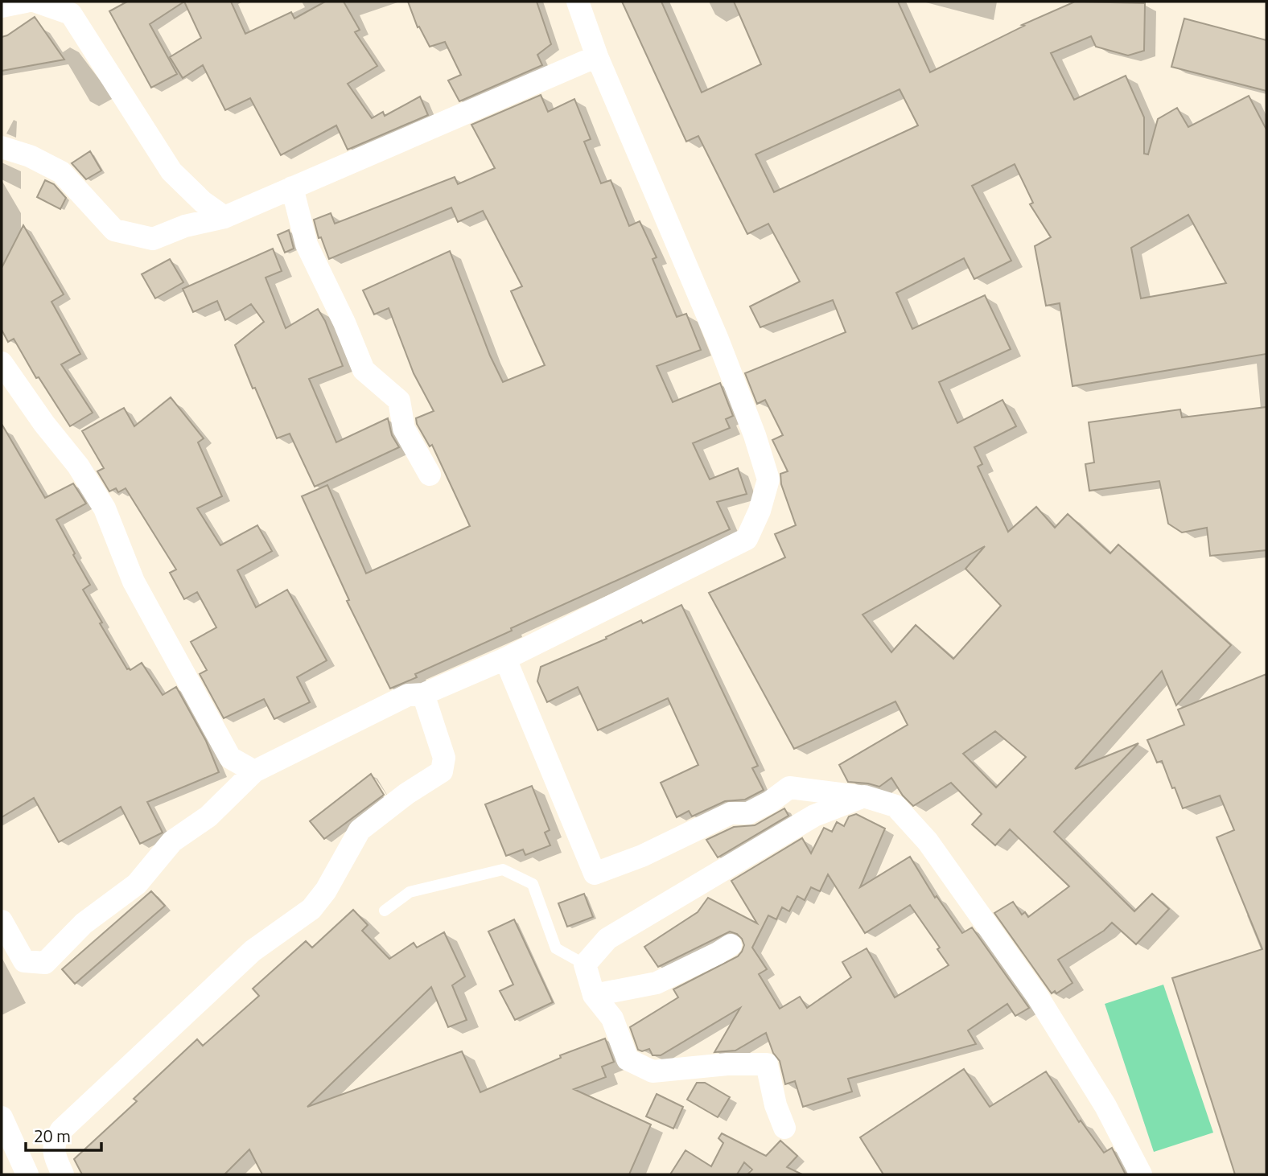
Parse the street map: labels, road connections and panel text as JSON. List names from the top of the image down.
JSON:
{
  "scale_bar": "20 m"
}
